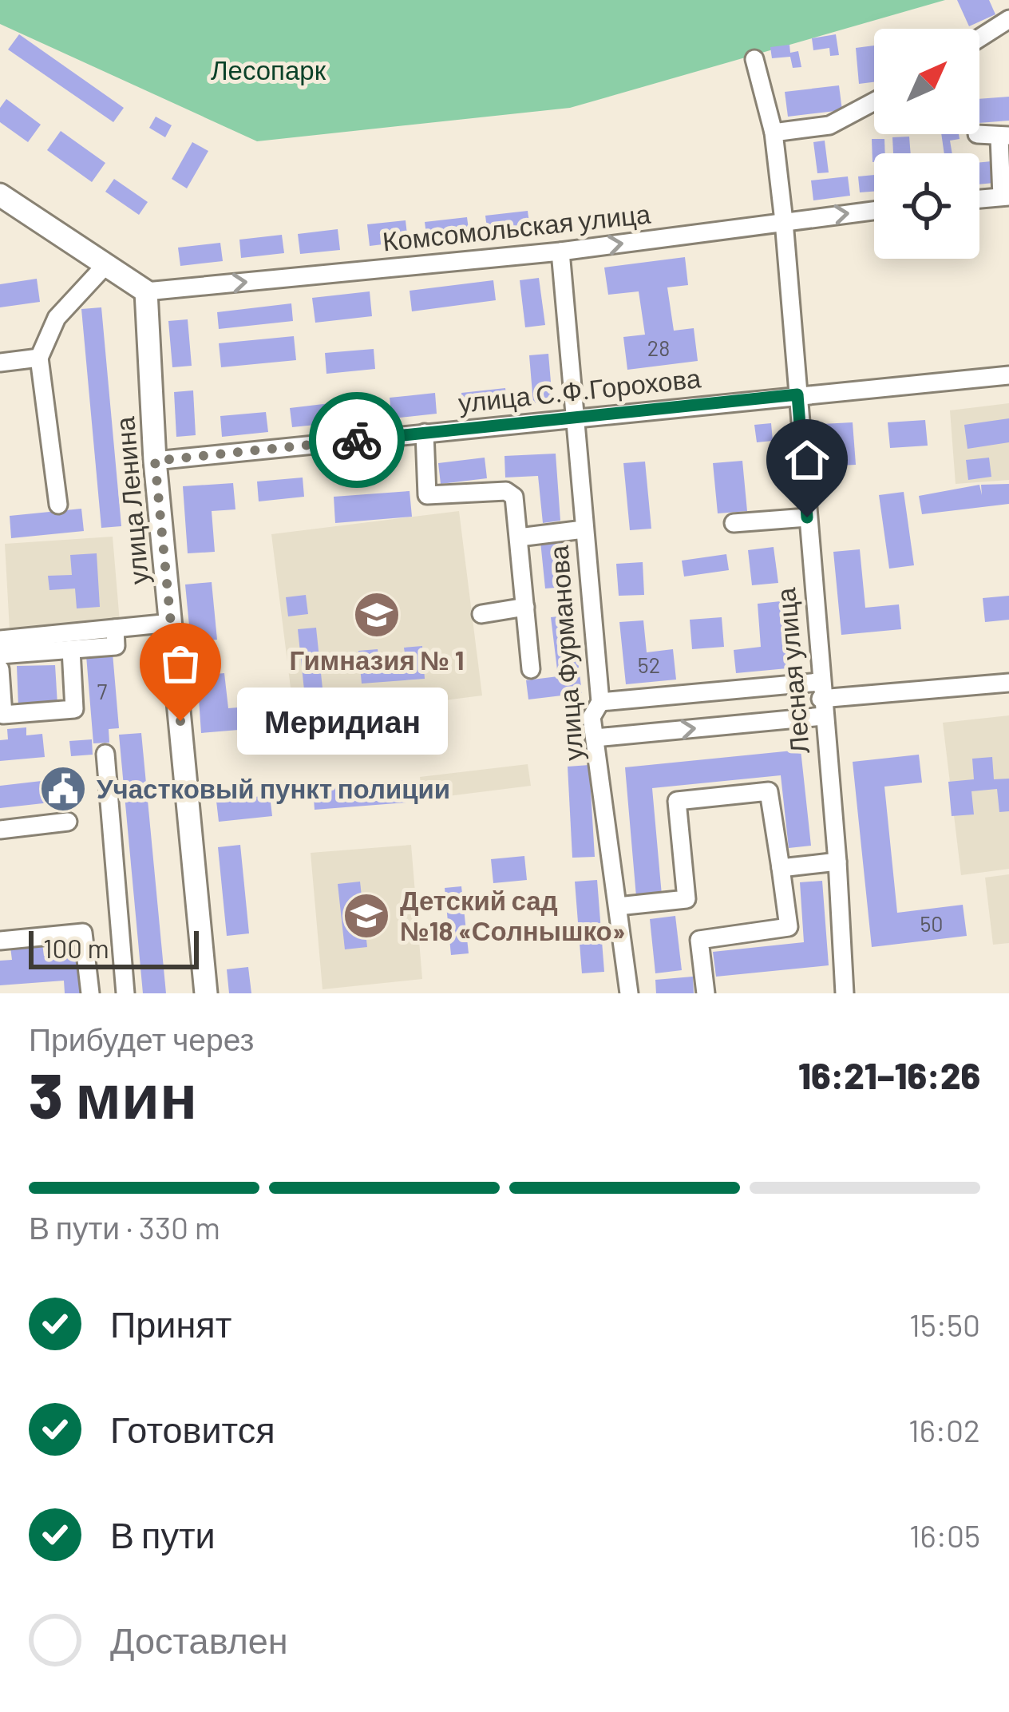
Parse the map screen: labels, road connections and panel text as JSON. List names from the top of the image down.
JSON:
{
  "streets": {
    "main road": ["улица Ленина"],
    "street": [
      "Комсомольская улица",
      "улица С.Ф.Горохова",
      "улица Фурманова",
      "Лесная улица"
    ]
  },
  "crossings": [
    ["Комсомольская улица", "улица Ленина"],
    ["Комсомольская улица", "улица Фурманова"],
    ["Комсомольская улица", "Лесная улица"],
    ["улица С.Ф.Горохова", "улица Ленина"],
    ["улица С.Ф.Горохова", "улица Фурманова"],
    ["улица С.Ф.Горохова", "Лесная улица"]
  ],
  "one_way": ["Комсомольская улица"],
  "parks": ["Лесопарк"],
  "places": {
    "school or university": ["Гимназия № 1", "Детский сад №18 «Солнышко»"],
    "other": ["Меридиан"],
    "public building": ["Участковый пункт полиции"]
  },
  "house_numbers": [
    "28",
    "52",
    "7",
    "50"
  ],
  "scale_bar": "100 m",
  "north": "top right",
  "page": {
    "bubble": "Меридиан",
    "scale": "100 m",
    "heading": ["3 мин", "Прибудет через", "16:21–16:26"],
    "bar": "В пути · 330 m",
    "list": [
      ["Принят", "15:50"],
      ["Готовится", "16:02"],
      ["В пути", "16:05"],
      "Доставлен"
    ]
  }
}
